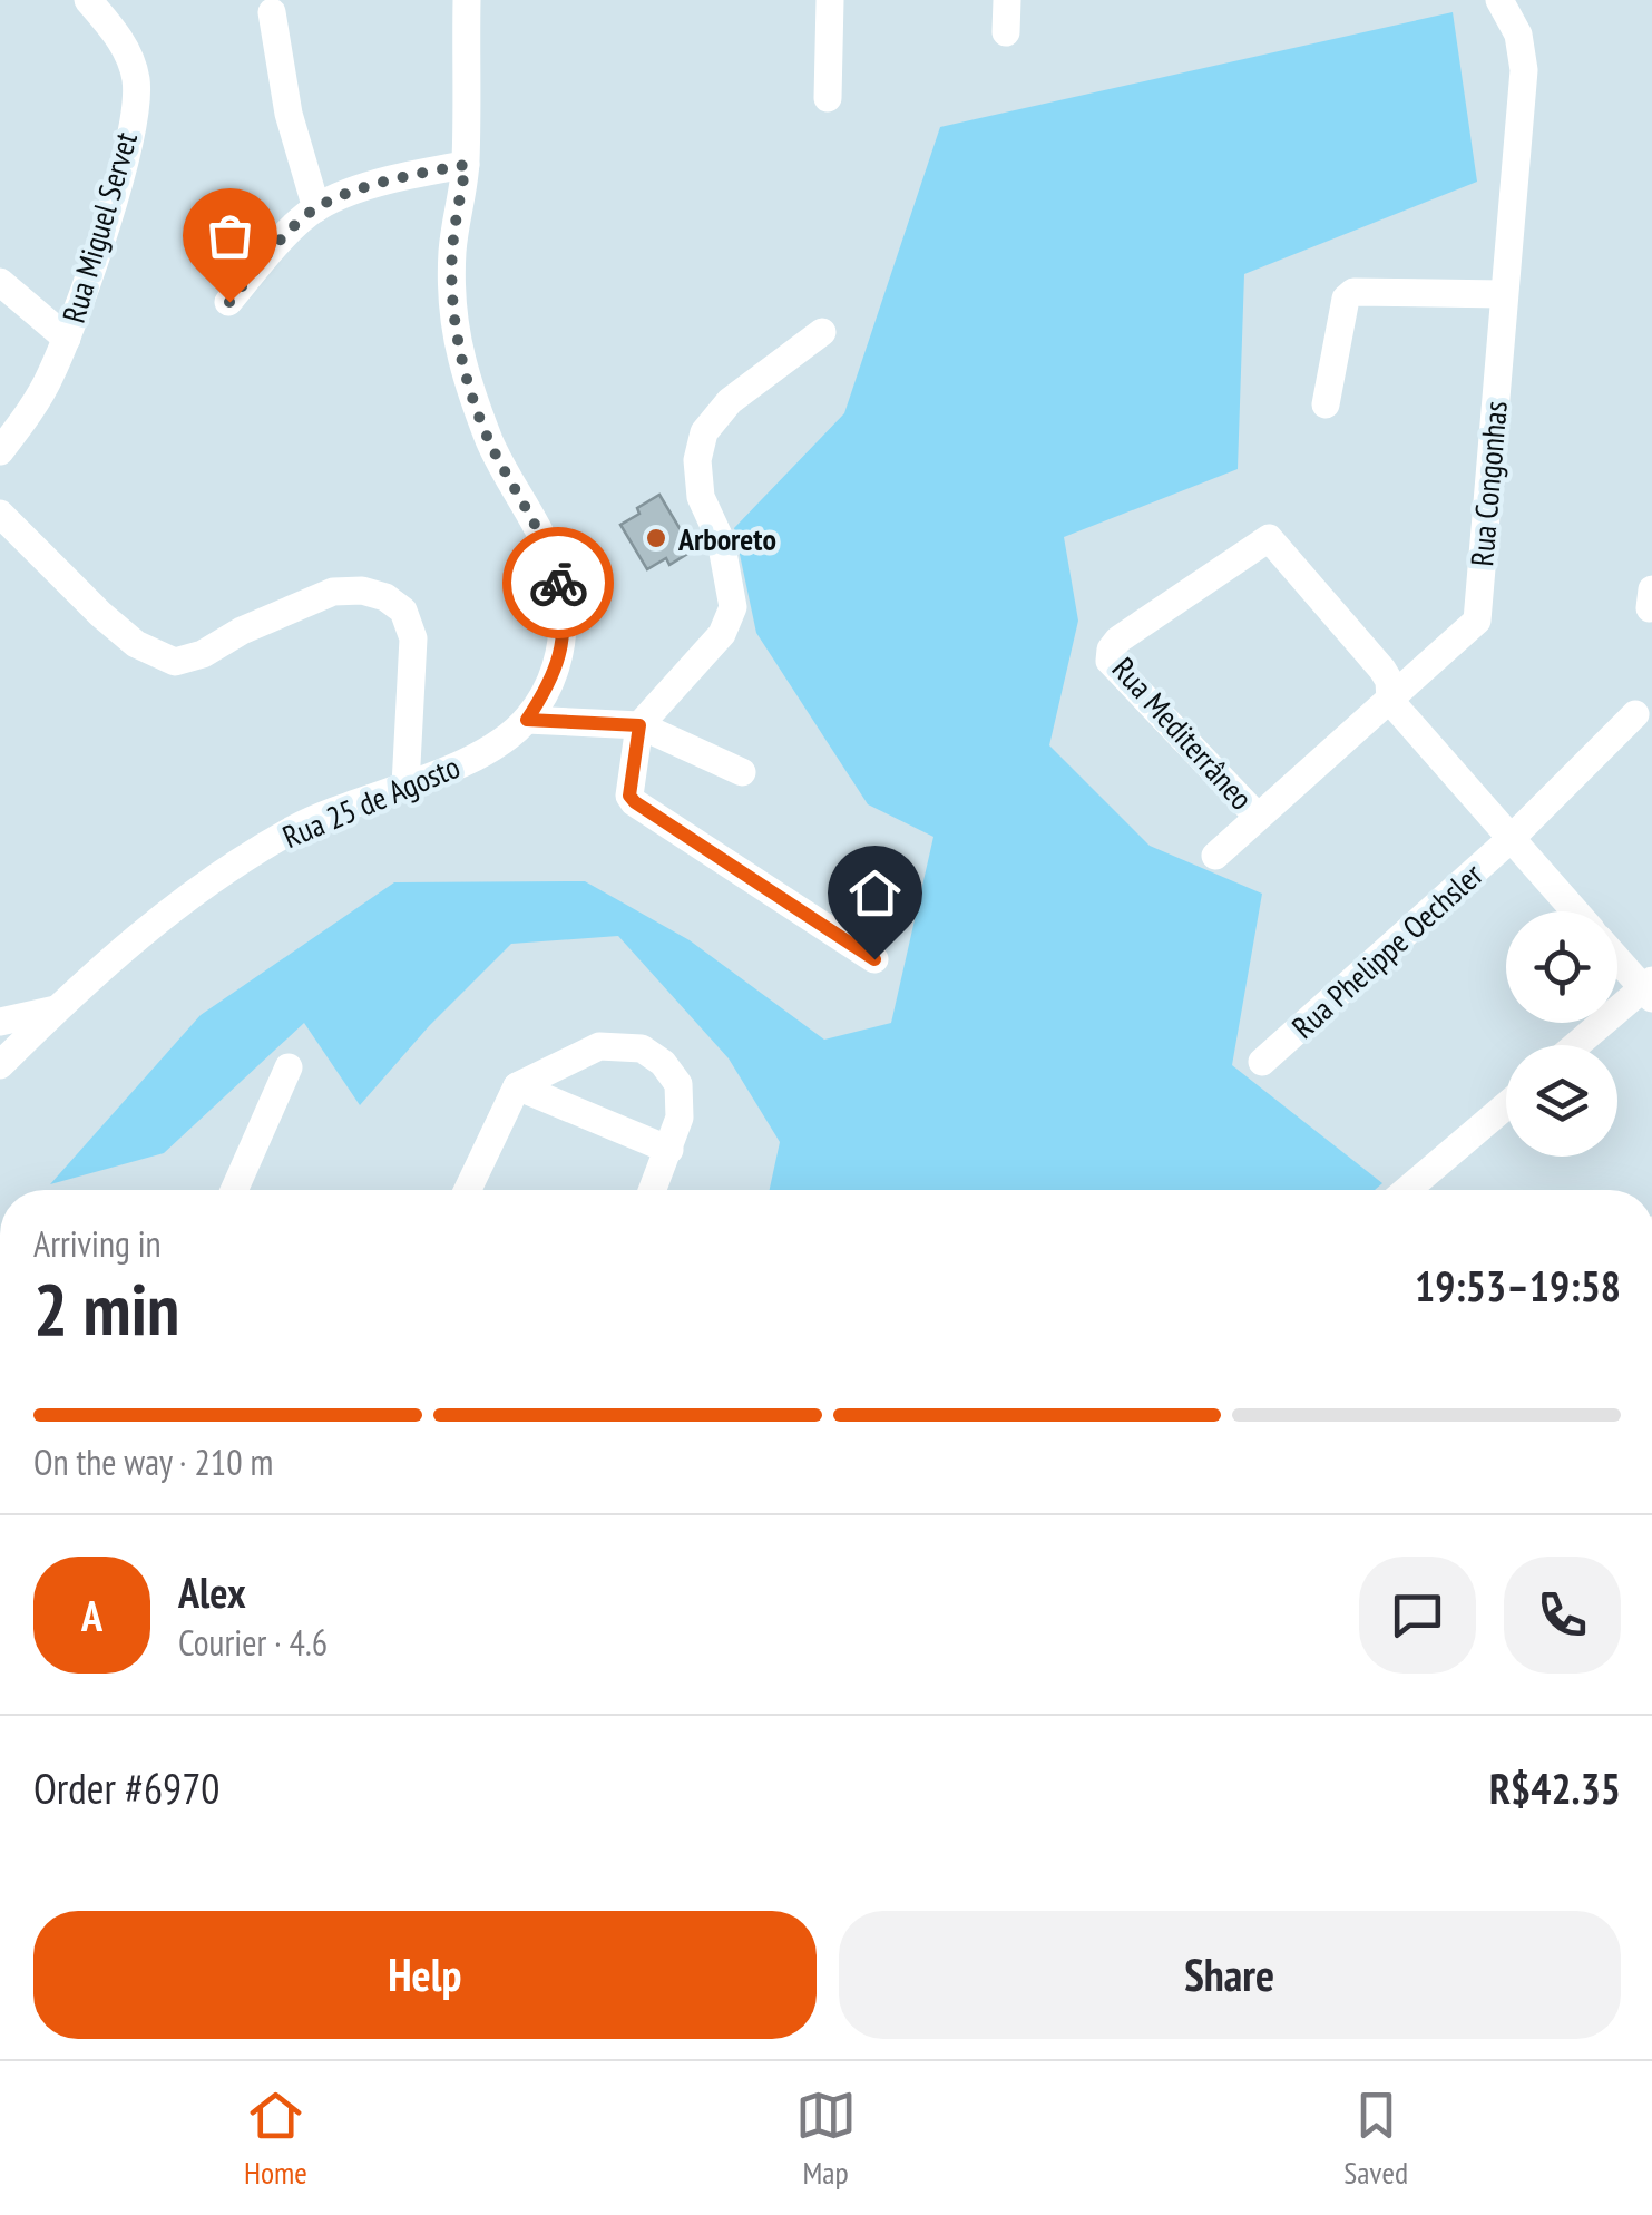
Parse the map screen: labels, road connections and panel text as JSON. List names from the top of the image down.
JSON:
{
  "streets": {
    "street": [
      "Rua Miguel Servet",
      "Rua Congonhas",
      "Rua Mediterrâneo",
      "Rua 25 de Agosto",
      "Rua Phelippe Oechsler"
    ]
  },
  "crossings": [
    ["Rua Congonhas", "Rua Mediterrâneo"]
  ],
  "places": ["Arboreto"],
  "page": {
    "heading": ["2 min", "Arriving in", "19:53–19:58"],
    "panel": [
      "Alex",
      "Courier · 4.6",
      "Order #6970",
      "R$42.35"
    ],
    "bar": "On the way · 210 m",
    "round": "A",
    "buttons": ["Help", "Share"],
    "tabs": ["Home", "Map", "Saved"]
  }
}
